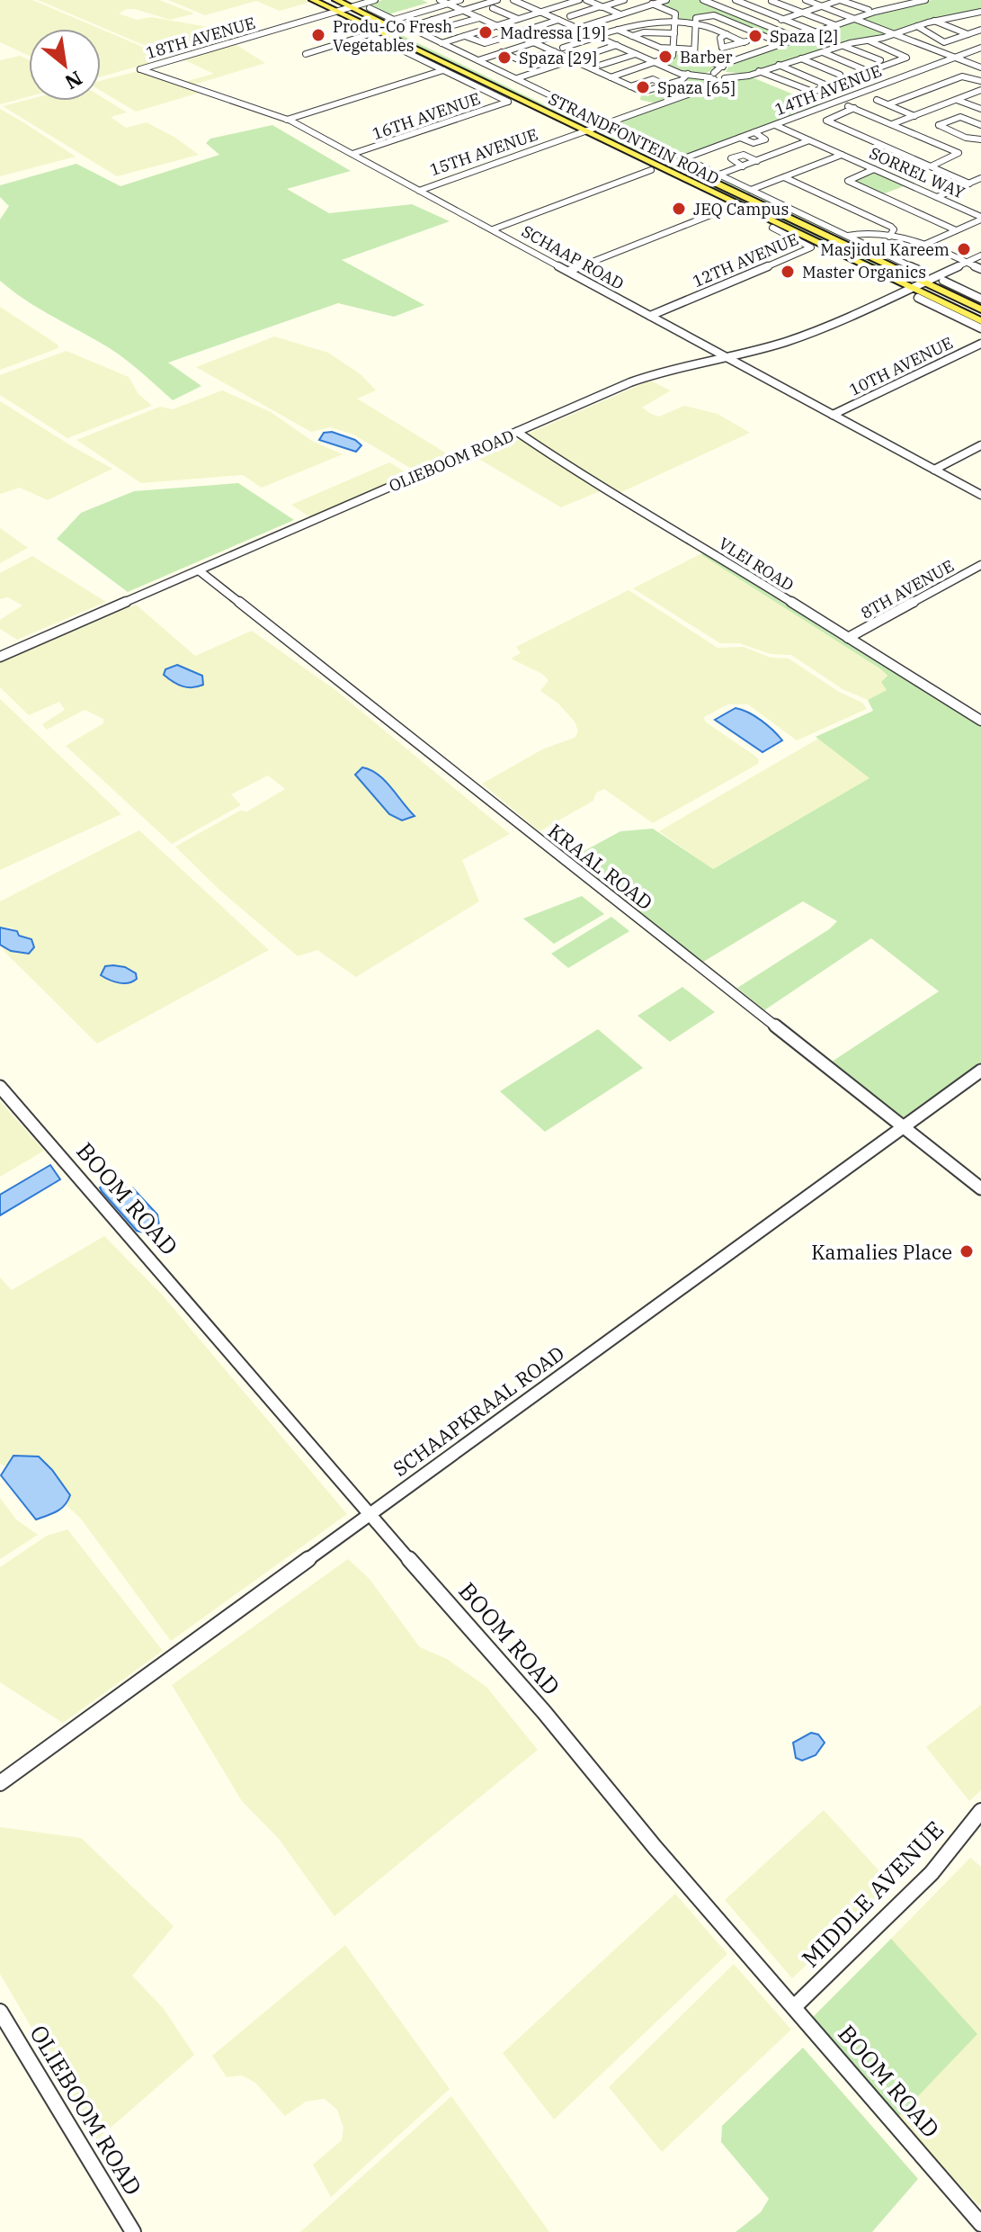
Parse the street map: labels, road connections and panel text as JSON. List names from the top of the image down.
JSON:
{
  "streets": {
    "main road": ["STRANDFONTEIN ROAD"],
    "street": [
      "18TH AVENUE",
      "14TH AVENUE",
      "16TH AVENUE",
      "15TH AVENUE",
      "SORREL WAY",
      "SCHAAP ROAD",
      "12TH AVENUE",
      "10TH AVENUE",
      "OLIEBOOM ROAD",
      "VLEI ROAD",
      "8TH AVENUE",
      "KRAAL ROAD",
      "BOOM ROAD",
      "SCHAAPKRAAL ROAD",
      "MIDDLE AVENUE"
    ]
  },
  "crossings": [
    ["18TH AVENUE", "STRANDFONTEIN ROAD"],
    ["18TH AVENUE", "SCHAAP ROAD"],
    ["14TH AVENUE", "STRANDFONTEIN ROAD"],
    ["14TH AVENUE", "SORREL WAY"],
    ["16TH AVENUE", "SCHAAP ROAD"],
    ["STRANDFONTEIN ROAD", "15TH AVENUE"],
    ["STRANDFONTEIN ROAD", "SORREL WAY"],
    ["STRANDFONTEIN ROAD", "OLIEBOOM ROAD"],
    ["15TH AVENUE", "SCHAAP ROAD"],
    ["SCHAAP ROAD", "12TH AVENUE"],
    ["SCHAAP ROAD", "10TH AVENUE"],
    ["SCHAAP ROAD", "OLIEBOOM ROAD"],
    ["OLIEBOOM ROAD", "VLEI ROAD"],
    ["OLIEBOOM ROAD", "KRAAL ROAD"],
    ["VLEI ROAD", "8TH AVENUE"],
    ["KRAAL ROAD", "SCHAAPKRAAL ROAD"],
    ["BOOM ROAD", "SCHAAPKRAAL ROAD"],
    ["BOOM ROAD", "MIDDLE AVENUE"]
  ],
  "places": [
    "Madressa [19]",
    "Produ-Co Fresh Vegetables",
    "Spaza [2]",
    "Barber",
    "Spaza [29]",
    "Spaza [65]",
    "JEQ Campus",
    "Masjidul Kareem",
    "Master Organics",
    "Kamalies Place"
  ],
  "north": "bottom right"
}
